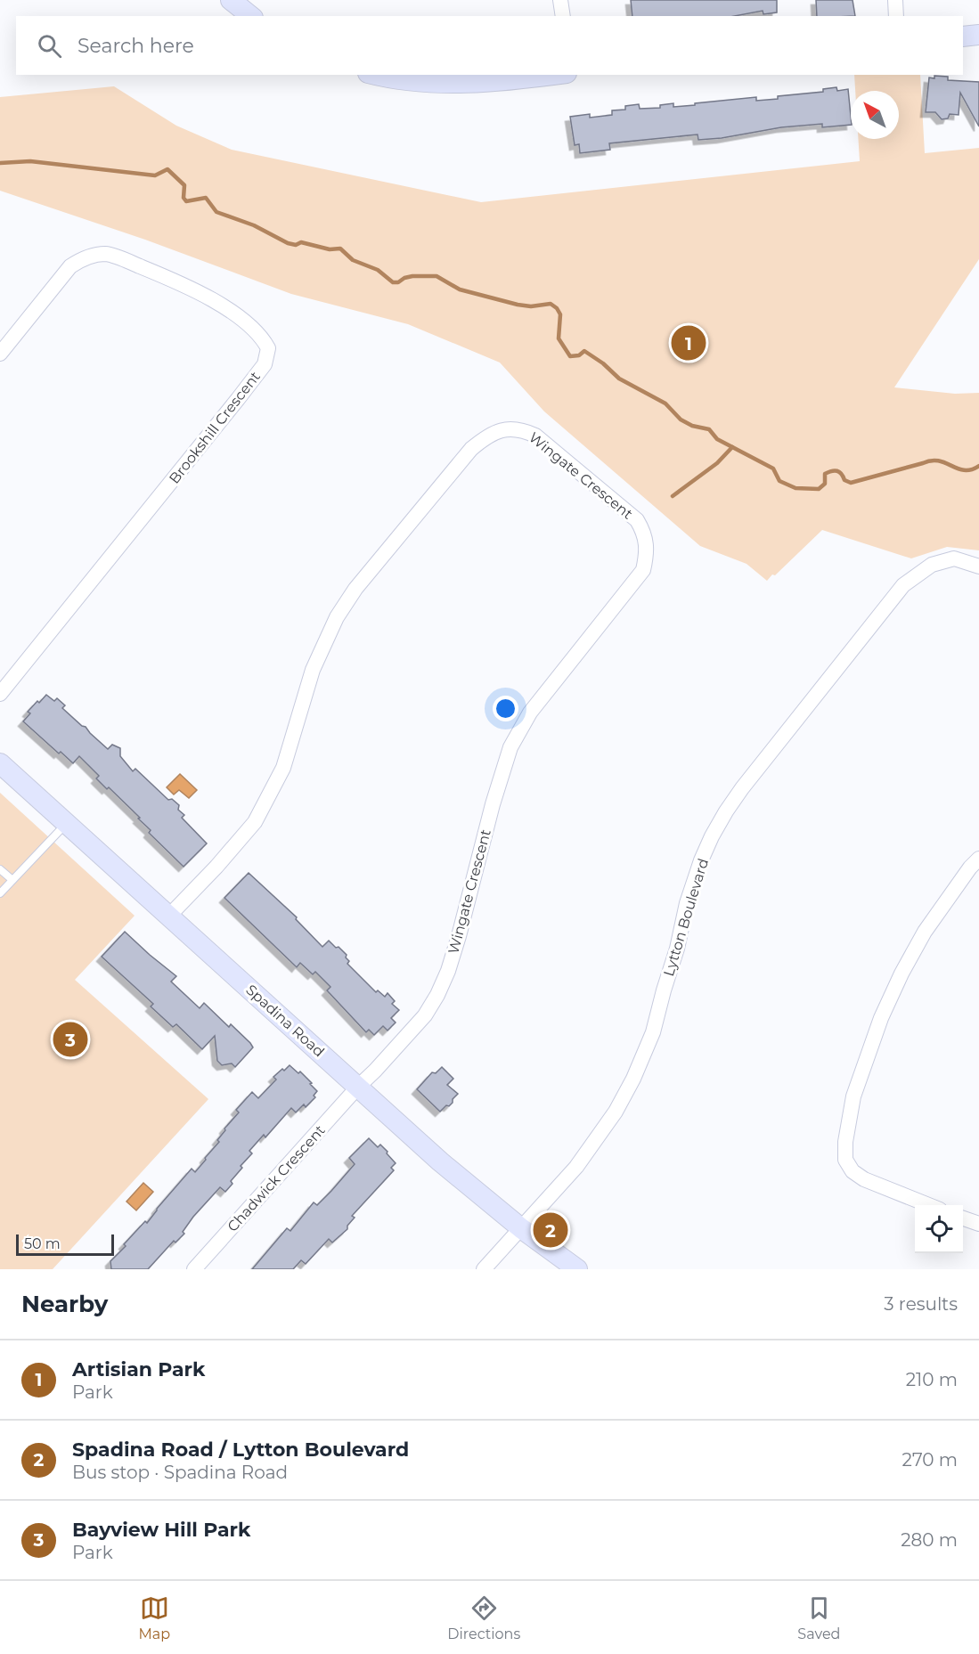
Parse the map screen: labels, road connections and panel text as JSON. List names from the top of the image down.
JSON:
{
  "streets": {
    "street": [
      "Brookshill Crescent",
      "Wingate Crescent",
      "Lytton Boulevard",
      "Spadina Road",
      "Chadwick Crescent"
    ]
  },
  "crossings": [
    ["Wingate Crescent", "Spadina Road"],
    ["Wingate Crescent", "Chadwick Crescent"],
    ["Lytton Boulevard", "Spadina Road"],
    ["Spadina Road", "Chadwick Crescent"]
  ],
  "scale_bar": "50 m",
  "north": "top left",
  "page": {
    "search": "Search here",
    "pins": ["1", "3", "2"],
    "scale": "50 m",
    "heading": ["Nearby", "3 results"],
    "list": [
      {
        "mark": "1",
        "name": "Artisian Park",
        "note": "Park",
        "value": "210 m"
      },
      {
        "mark": "2",
        "name": "Spadina Road / Lytton Boulevard",
        "note": "Bus stop · Spadina Road",
        "value": "270 m"
      },
      {
        "mark": "3",
        "name": "Bayview Hill Park",
        "note": "Park",
        "value": "280 m"
      }
    ],
    "nav": ["Map", "Directions", "Saved"]
  }
}
